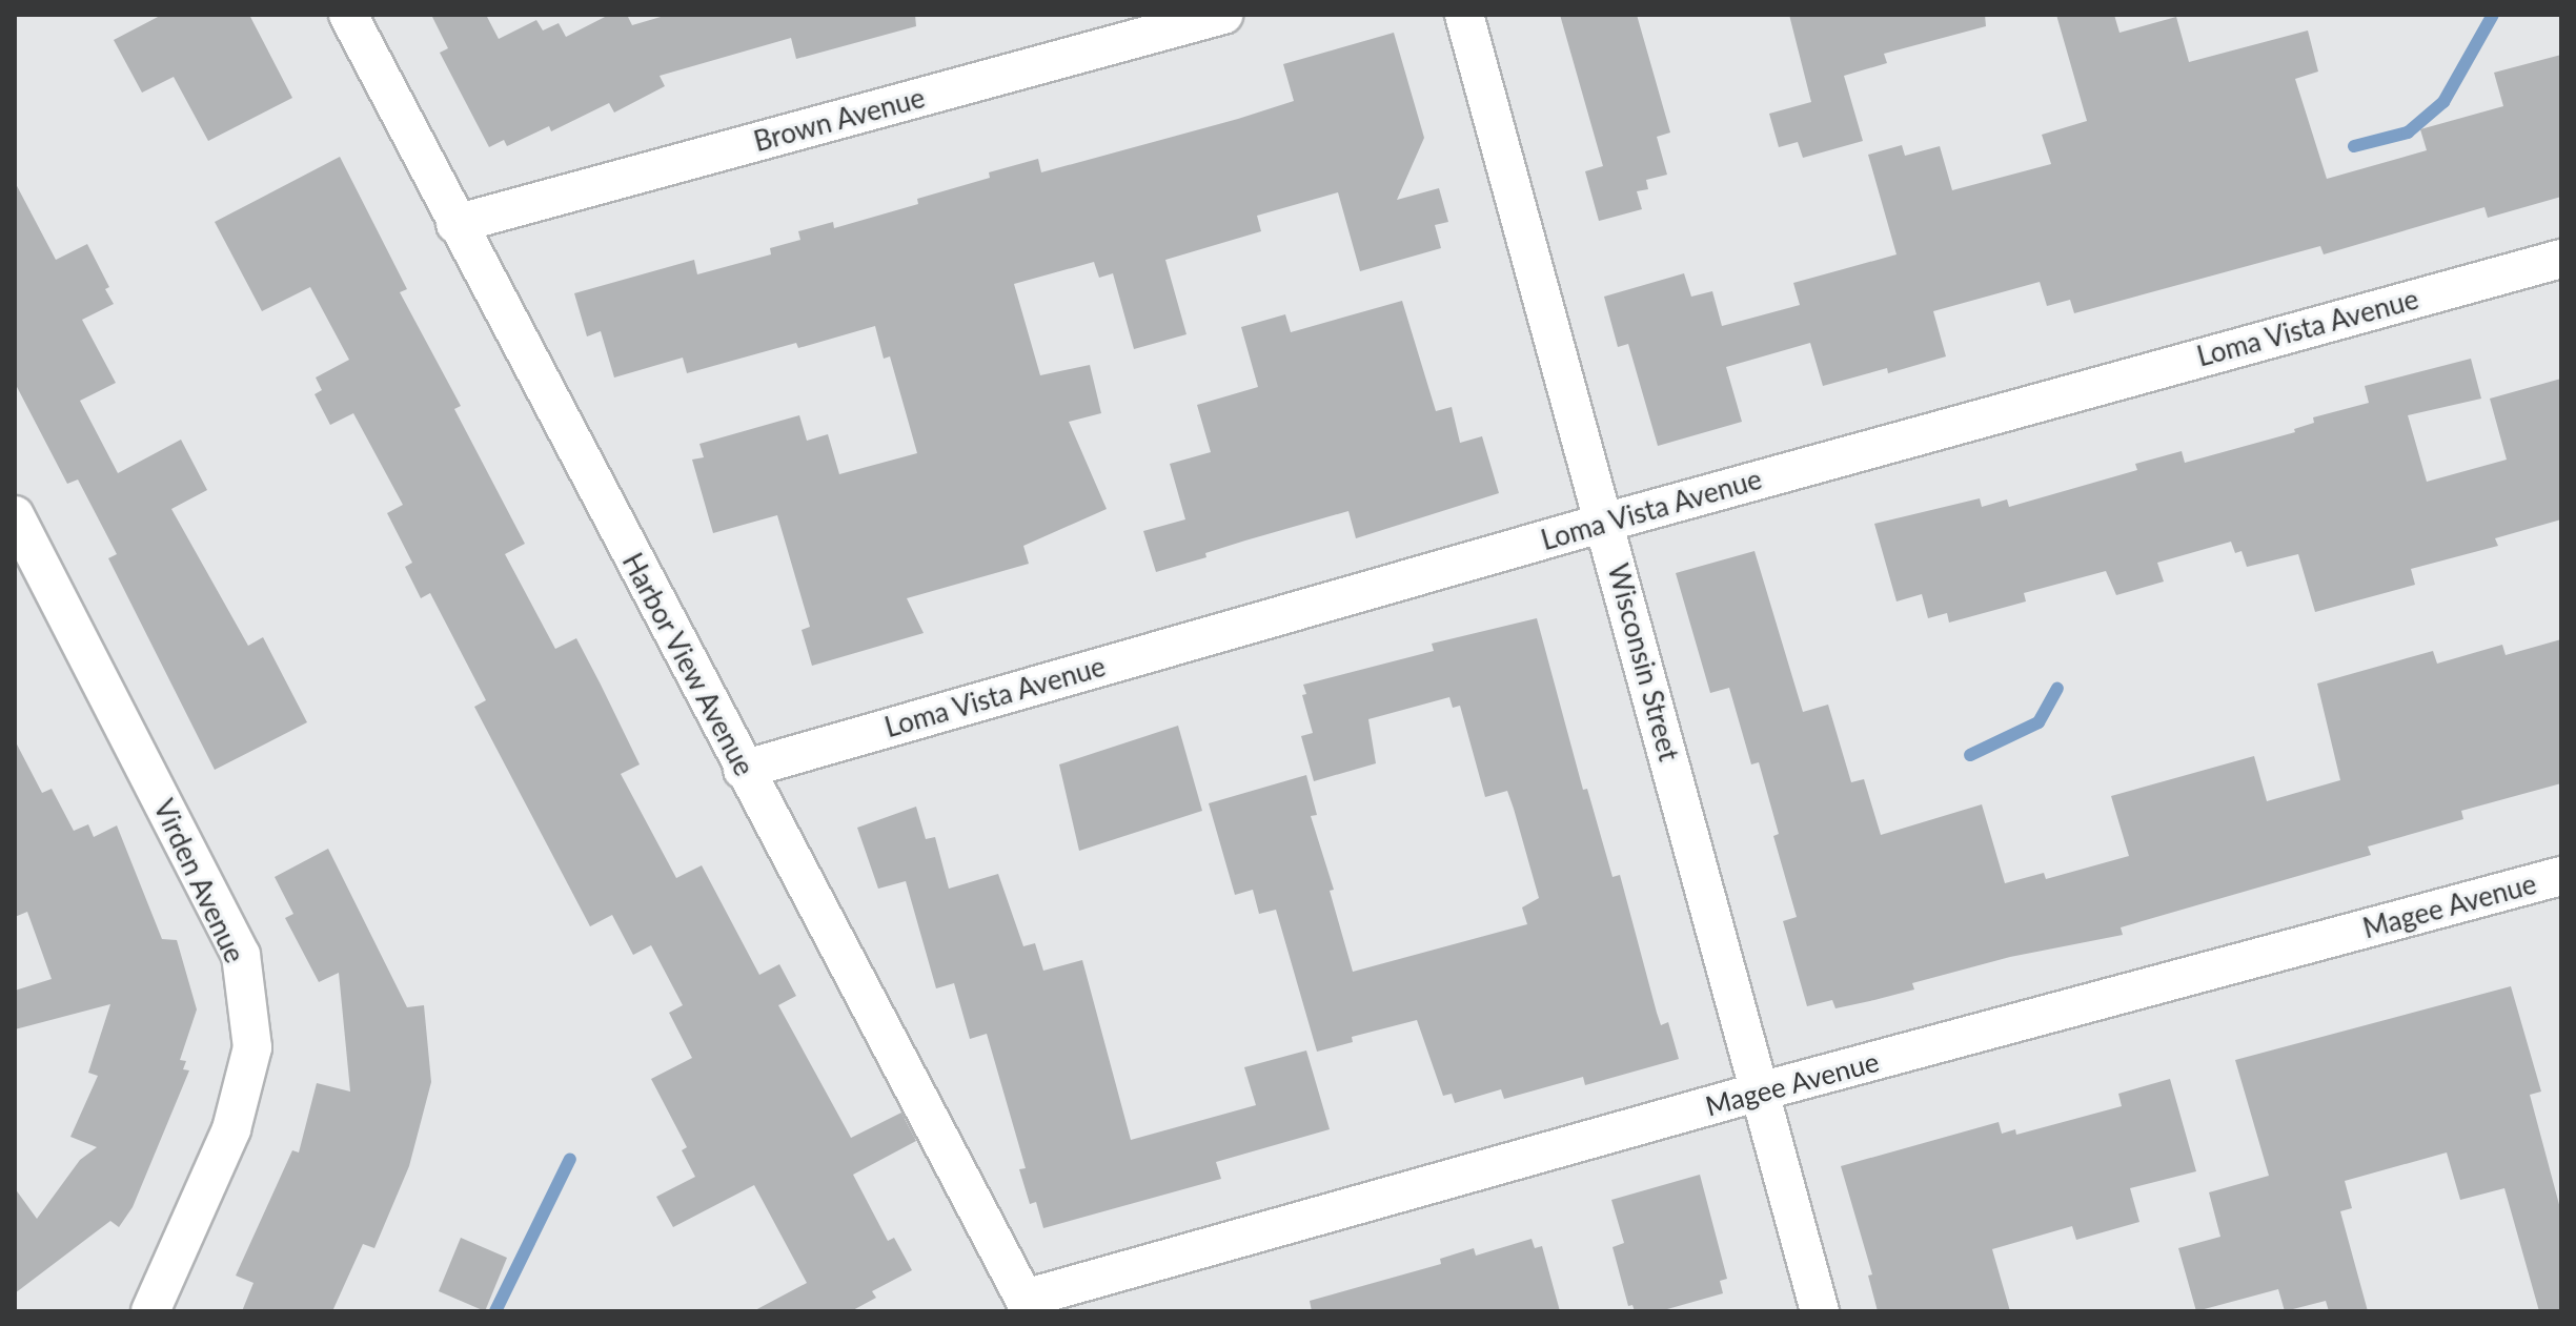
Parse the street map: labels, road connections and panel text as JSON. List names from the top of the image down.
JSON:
{
  "streets": {
    "street": [
      "Brown Avenue",
      "Loma Vista Avenue",
      "Wisconsin Street",
      "Harbor View Avenue",
      "Virden Avenue",
      "Magee Avenue"
    ]
  },
  "crossings": [
    ["Brown Avenue", "Harbor View Avenue"],
    ["Loma Vista Avenue", "Wisconsin Street"],
    ["Loma Vista Avenue", "Harbor View Avenue"],
    ["Wisconsin Street", "Magee Avenue"],
    ["Harbor View Avenue", "Magee Avenue"]
  ]
}
